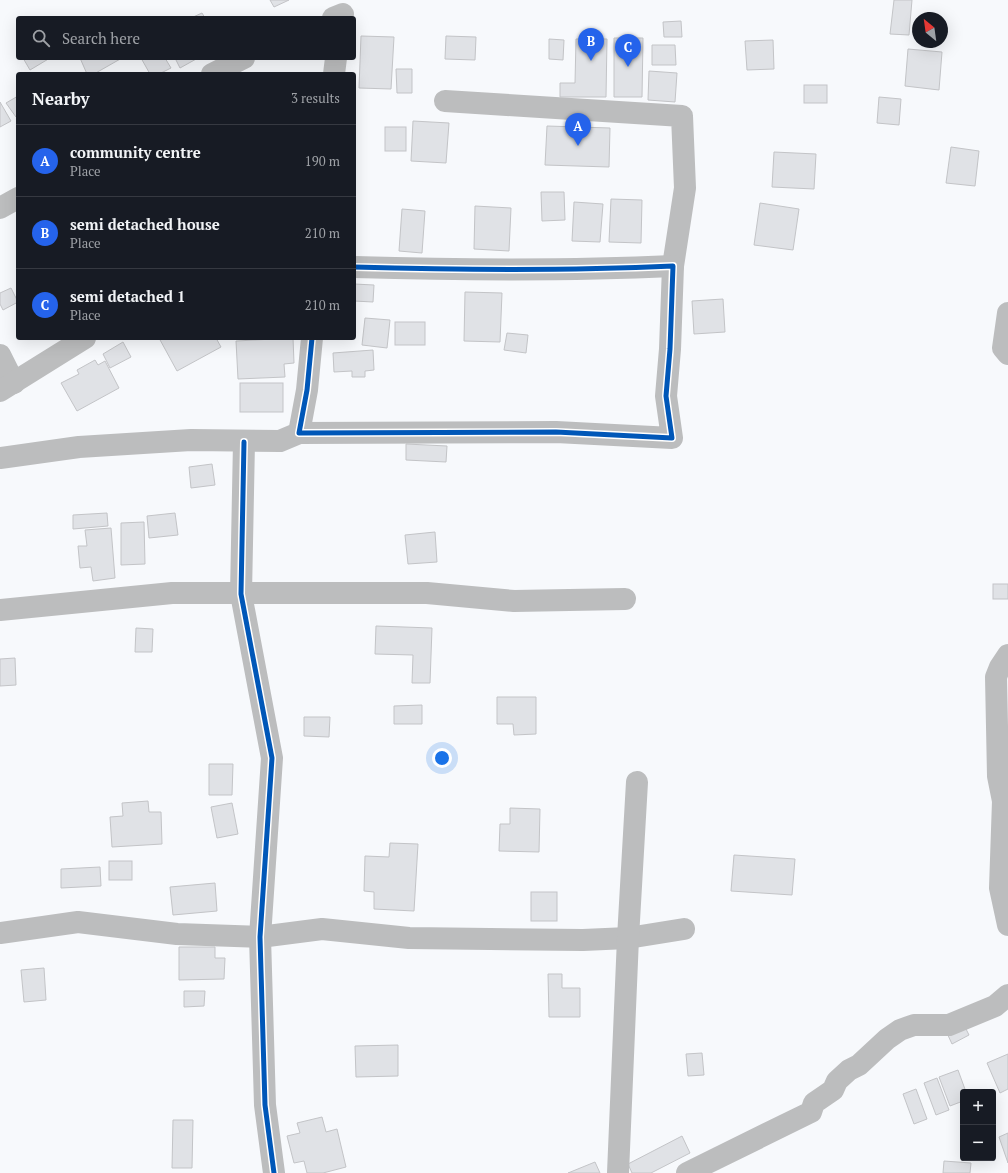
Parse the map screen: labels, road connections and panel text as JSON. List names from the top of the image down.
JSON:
{
  "north": "top left",
  "page": {
    "search": "Search here",
    "pins": ["B", "C", "A"],
    "heading": ["Nearby", "3 results"],
    "list": [
      {
        "mark": "A",
        "name": "community centre",
        "note": "Place",
        "value": "190 m"
      },
      {
        "mark": "B",
        "name": "semi detached house",
        "note": "Place",
        "value": "210 m"
      },
      {
        "mark": "C",
        "name": "semi detached 1",
        "note": "Place",
        "value": "210 m"
      }
    ],
    "map_buttons": ["+", "−"]
  }
}
